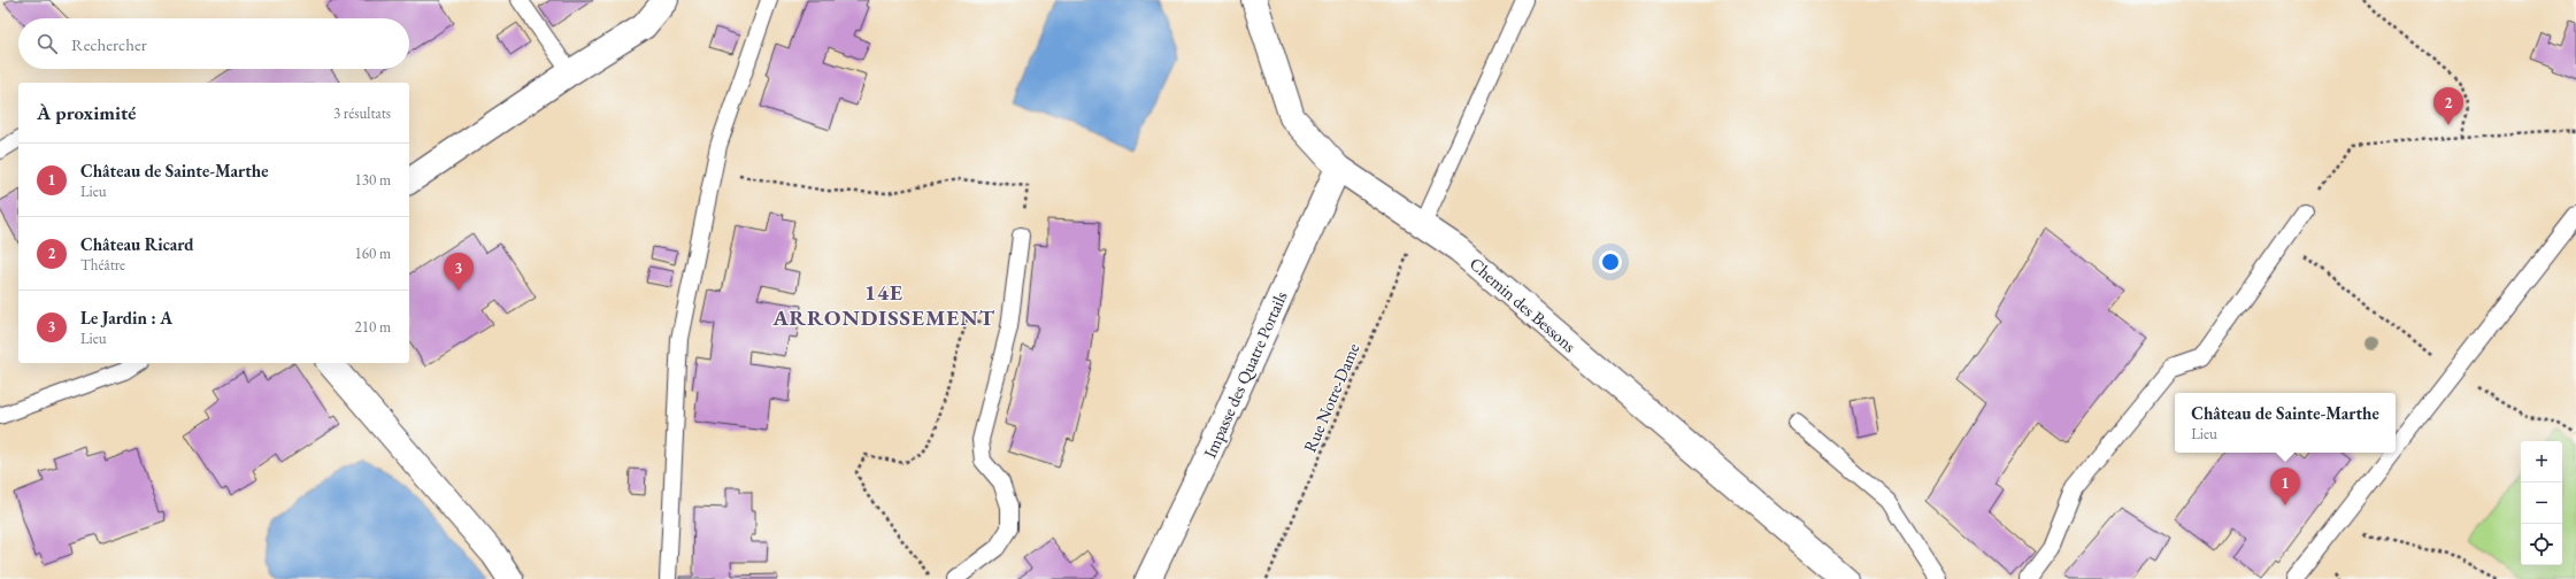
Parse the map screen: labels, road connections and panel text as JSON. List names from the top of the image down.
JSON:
{
  "streets": {
    "street": ["Chemin des Bessons", "Impasse des Quatre Portails"],
    "path": ["Rue Notre-Dame"]
  },
  "crossings": [
    ["Chemin des Bessons", "Impasse des Quatre Portails"],
    ["Chemin des Bessons", "Rue Notre-Dame"]
  ],
  "districts": ["14E ARRONDISSEMENT"],
  "page": {
    "search": "Rechercher",
    "heading": ["À proximité", "3 résultats"],
    "pins": ["2", "3", "1"],
    "list": [
      {
        "mark": "1",
        "name": "Château de Sainte-Marthe",
        "note": "Lieu",
        "value": "130 m"
      },
      {
        "mark": "2",
        "name": "Château Ricard",
        "note": "Théâtre",
        "value": "160 m"
      },
      {
        "mark": "3",
        "name": "Le Jardin : A",
        "note": "Lieu",
        "value": "210 m"
      }
    ],
    "popup": ["Château de Sainte-Marthe", "Lieu"],
    "map_buttons": ["+", "−"]
  }
}
